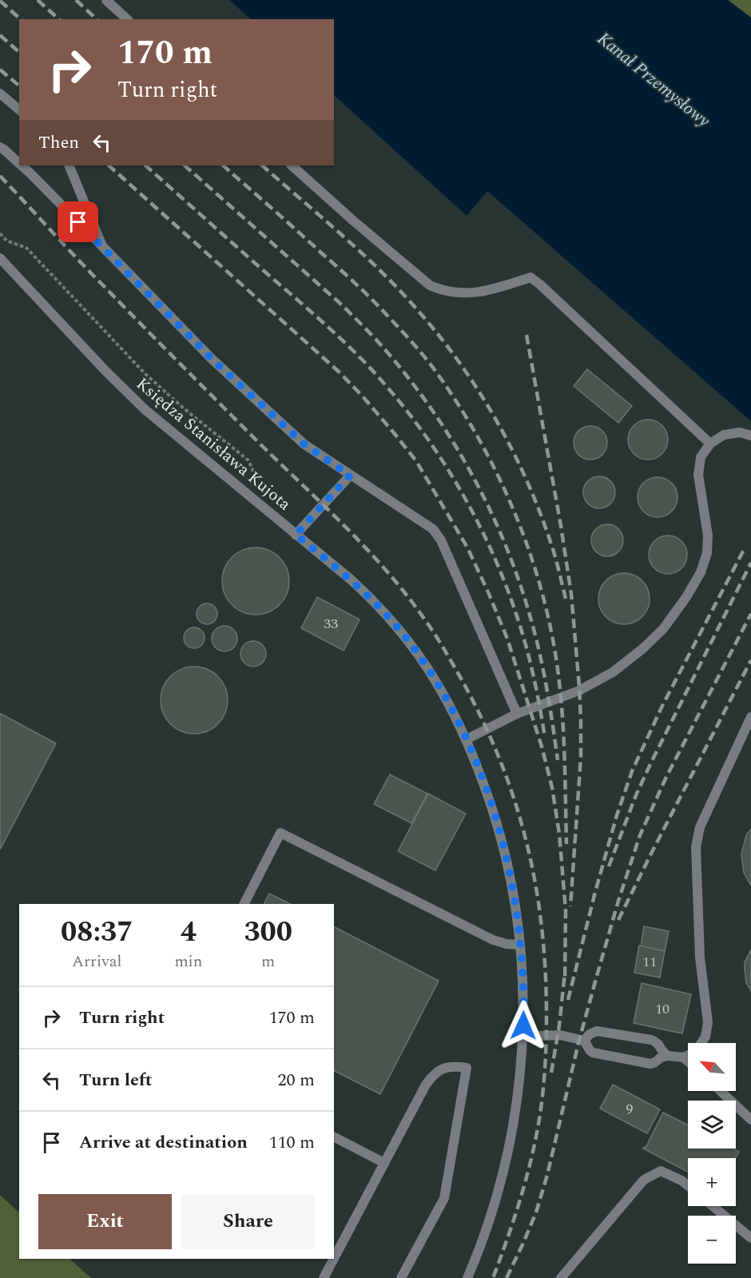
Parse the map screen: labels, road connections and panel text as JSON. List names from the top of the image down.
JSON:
{
  "streets": {
    "street": ["Księdza Stanisława Kujota"]
  },
  "water": ["Kanał Przemysłowy"],
  "house_numbers": [
    "33",
    "11",
    "10",
    "9"
  ],
  "north": "top left",
  "page": {
    "turn": ["170 m", "Turn right"],
    "then": "Then",
    "eta": [
      "08:37",
      "Arrival",
      "4",
      "min",
      "300",
      "m"
    ],
    "list": [
      {
        "name": "Turn right",
        "value": "170 m"
      },
      {
        "name": "Turn left",
        "value": "20 m"
      },
      {
        "name": "Arrive at destination",
        "value": "110 m"
      }
    ],
    "map_buttons": ["+", "−"],
    "buttons": ["Exit", "Share"]
  }
}
